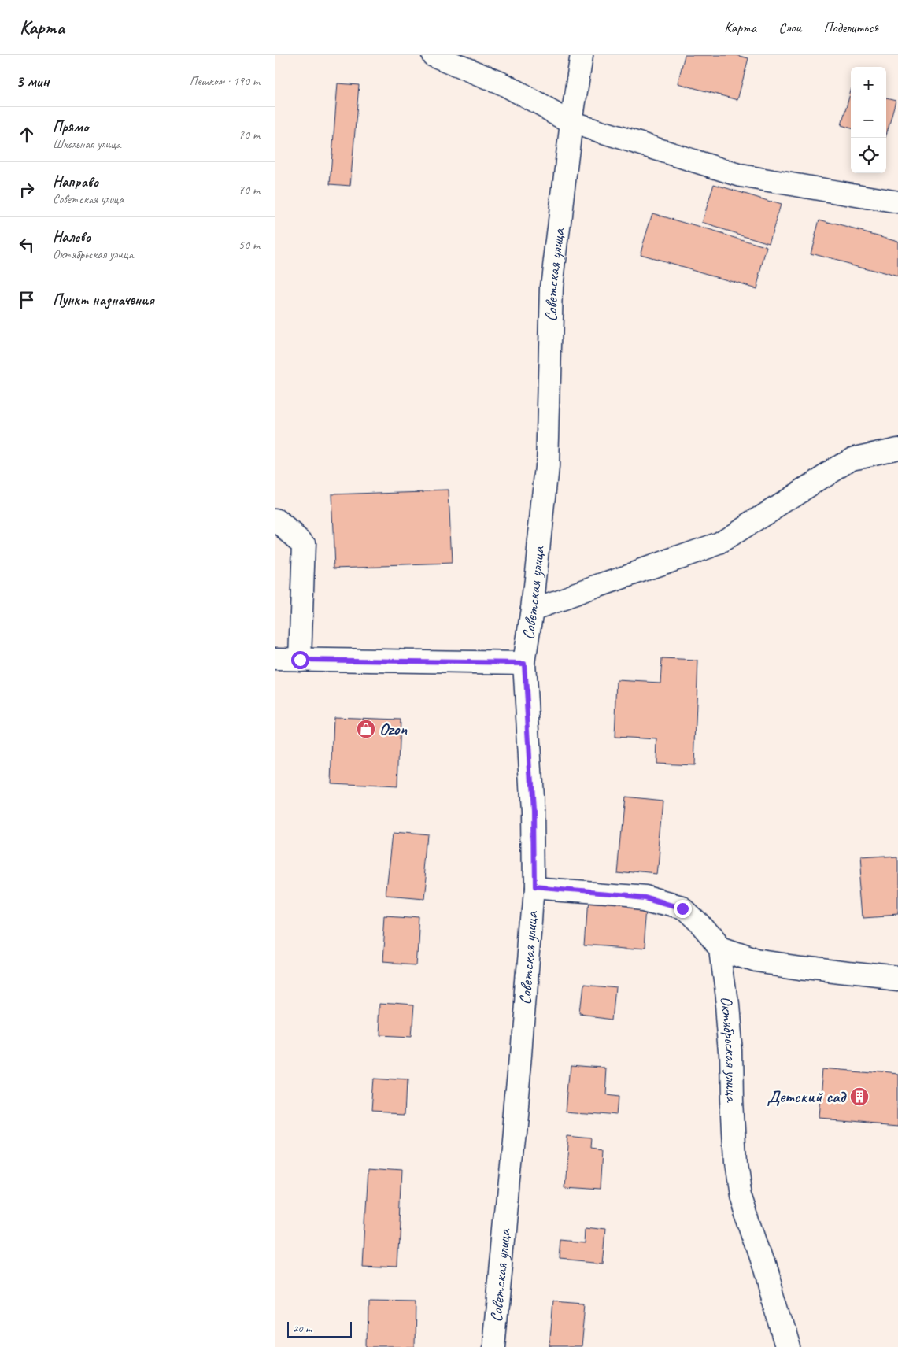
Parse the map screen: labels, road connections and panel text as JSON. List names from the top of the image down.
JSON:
{
  "streets": {
    "street": ["Советская улица", "Октябрьская улица"]
  },
  "places": {
    "shop": ["Ozon"],
    "building": ["Детский сад"]
  },
  "scale_bar": "20 m",
  "page": {
    "header": "Карта",
    "nav": ["Карта", "Слои", "Поделиться"],
    "heading": ["3 мин", "Пешком · 190 m"],
    "map_buttons": ["+", "−"],
    "list": [
      ["Прямо", "Школьная улица", "70 m"],
      ["Направо", "Советская улица", "70 m"],
      ["Налево", "Октябрьская улица", "50 m"],
      "Пункт назначения"
    ],
    "scale": "20 m"
  }
}
